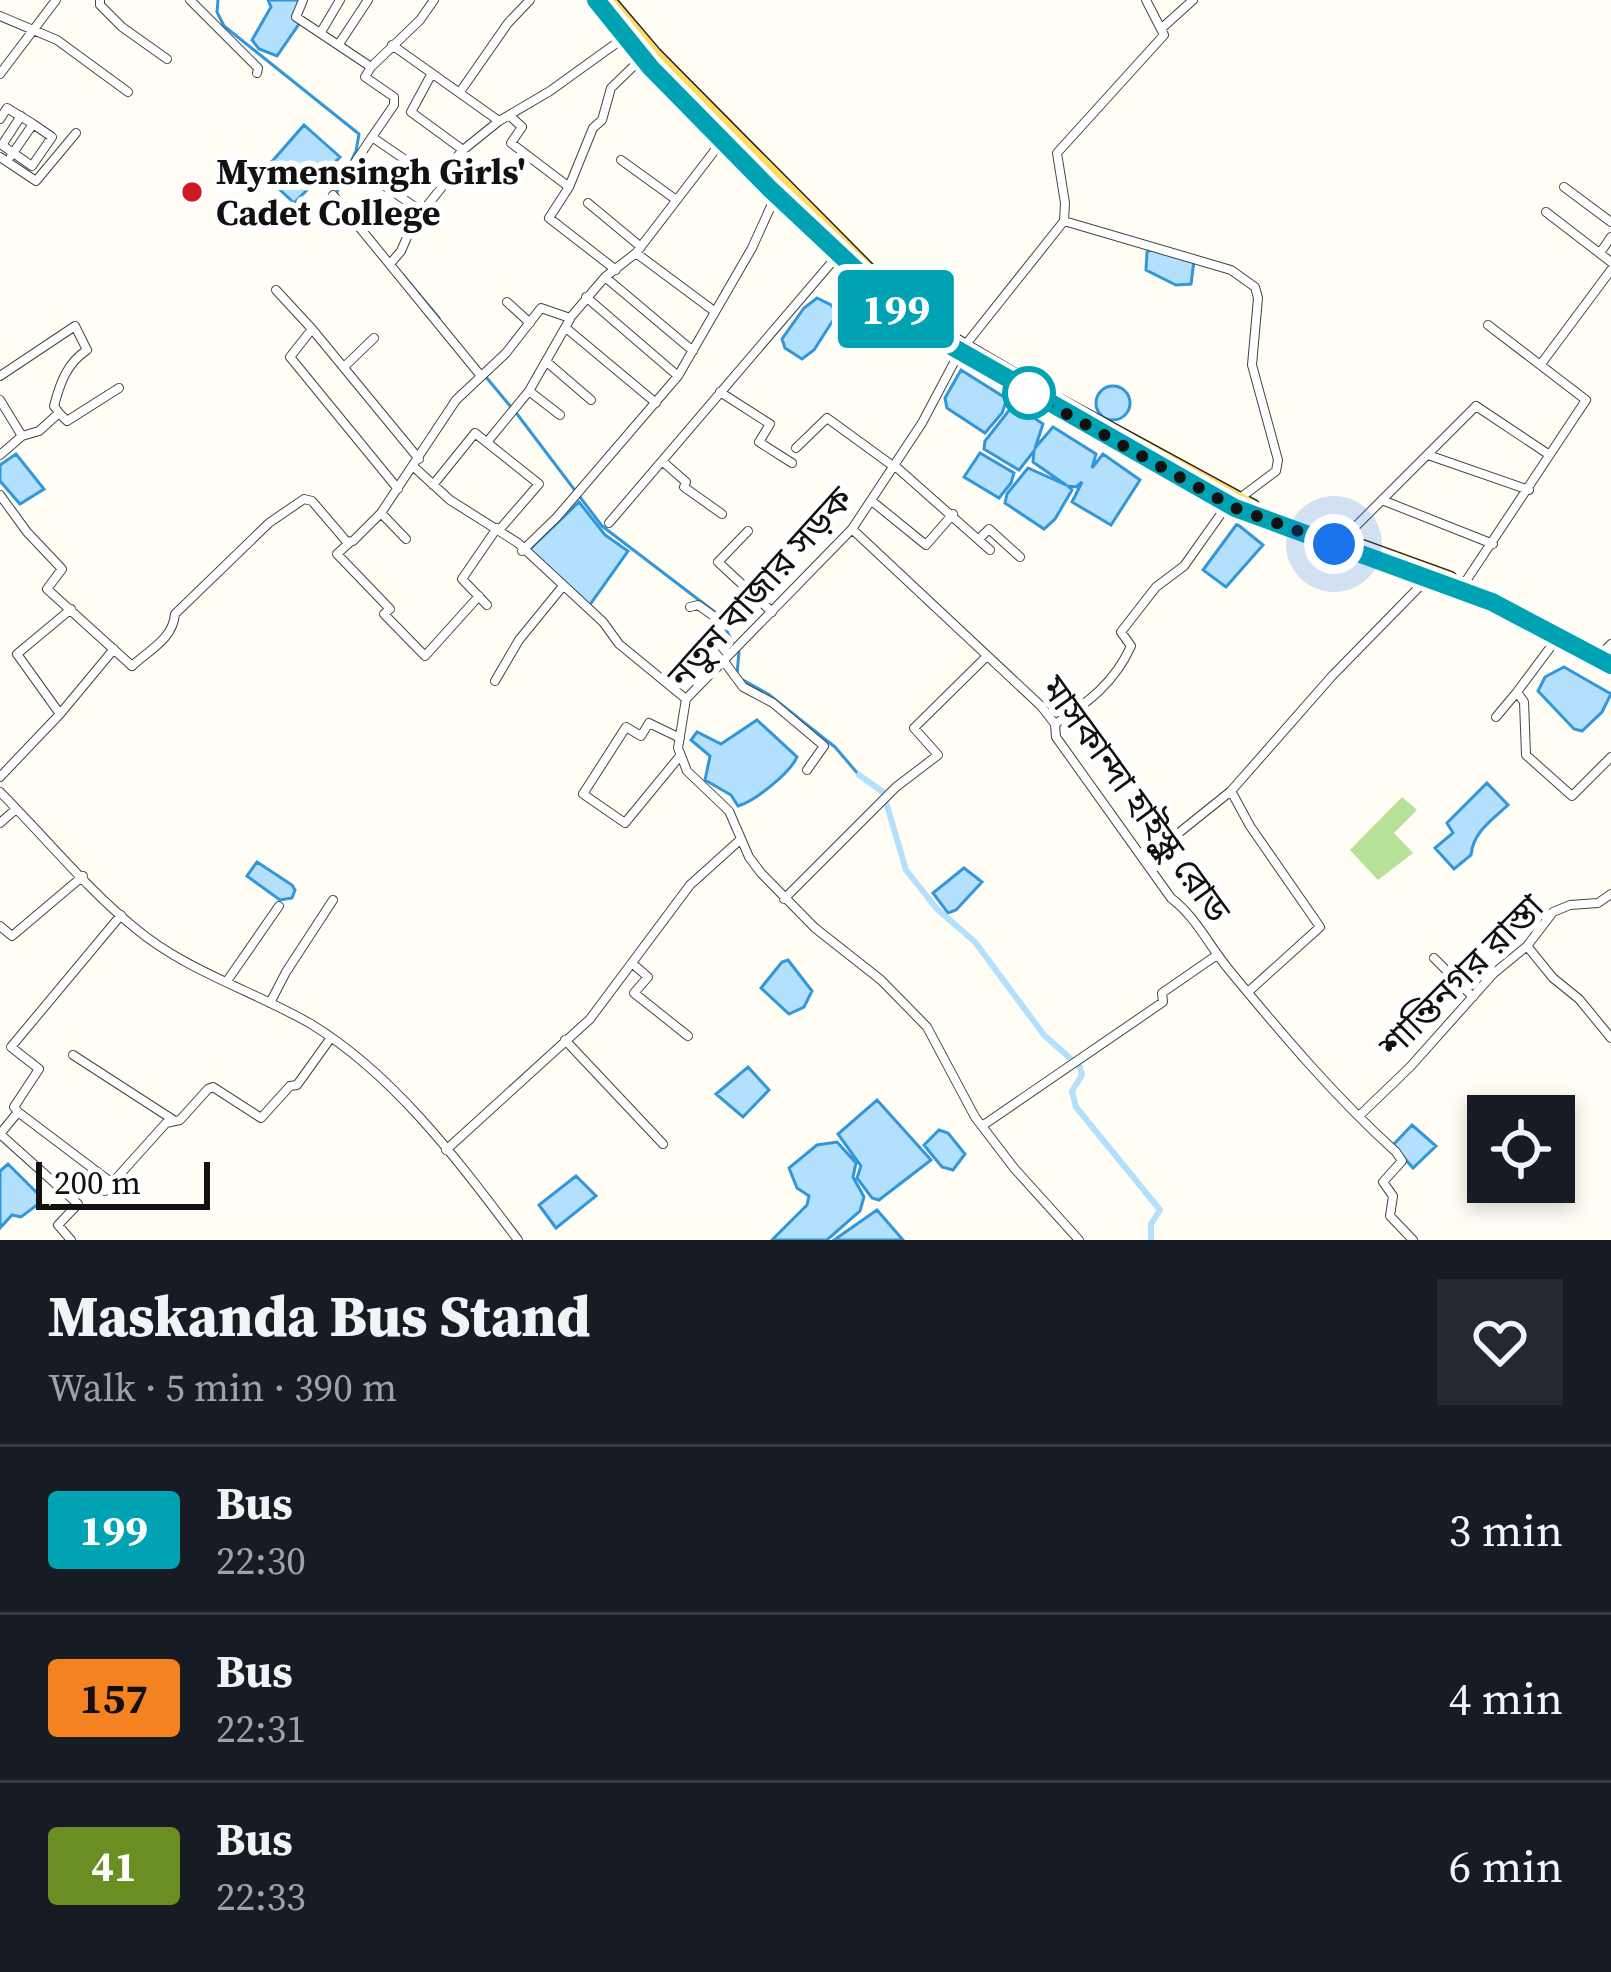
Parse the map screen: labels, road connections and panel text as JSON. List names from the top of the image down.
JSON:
{
  "streets": {
    "street": ["নতুন বাজার সড়ক", "মাসকান্দা হাইস্কুল রোড", "শান্তিনগর রাস্তা"]
  },
  "crossings": [
    ["নতুন বাজার সড়ক", "মাসকান্দা হাইস্কুল রোড"],
    ["মাসকান্দা হাইস্কুল রোড", "শান্তিনগর রাস্তা"]
  ],
  "places": ["Mymensingh Girls' Cadet College"],
  "lines": ["bus line 199"],
  "scale_bar": "200 m",
  "page": {
    "on_map": "199",
    "scale": "200 m",
    "heading": ["Maskanda Bus Stand", "Walk · 5 min · 390 m"],
    "list": [
      {
        "mark": "199",
        "name": "Bus",
        "note": "22:30",
        "value": "3 min"
      },
      {
        "mark": "157",
        "name": "Bus",
        "note": "22:31",
        "value": "4 min"
      },
      {
        "mark": "41",
        "name": "Bus",
        "note": "22:33",
        "value": "6 min"
      }
    ]
  }
}
